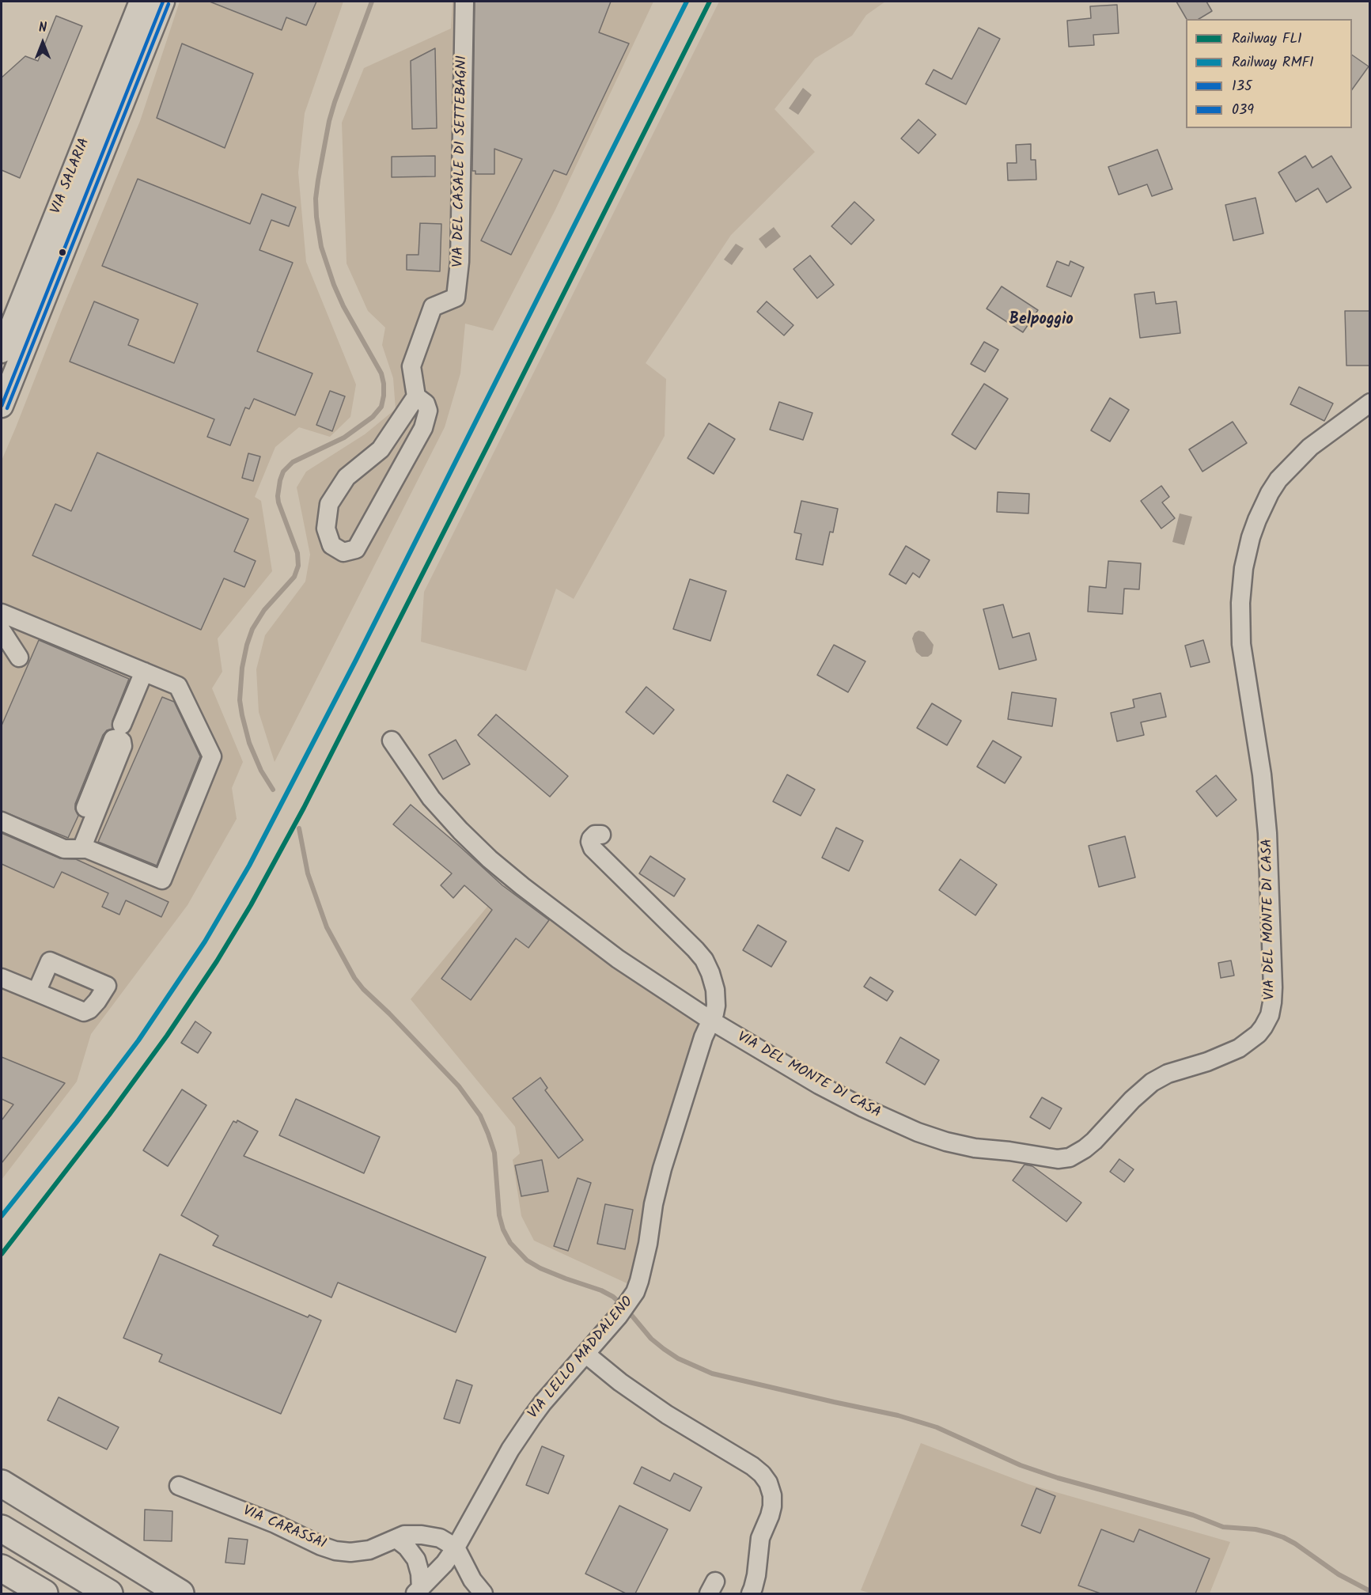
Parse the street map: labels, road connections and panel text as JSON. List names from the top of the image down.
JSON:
{
  "streets": {
    "main road": ["VIA SALARIA"],
    "street": [
      "VIA DEL CASALE DI SETTEBAGNI",
      "VIA DEL MONTE DI CASA",
      "VIA LELLO MADDALENO",
      "VIA CARASSAI"
    ]
  },
  "crossings": [
    ["VIA DEL MONTE DI CASA", "VIA LELLO MADDALENO"],
    ["VIA LELLO MADDALENO", "VIA CARASSAI"]
  ],
  "districts": ["Belpoggio"],
  "lines": [
    "rail line FL1",
    "rail line RMFI",
    "transit line 135",
    "transit line 039"
  ],
  "legend": [
    "Railway FL1",
    "Railway RMFI",
    "135",
    "039"
  ],
  "north": "top"
}
